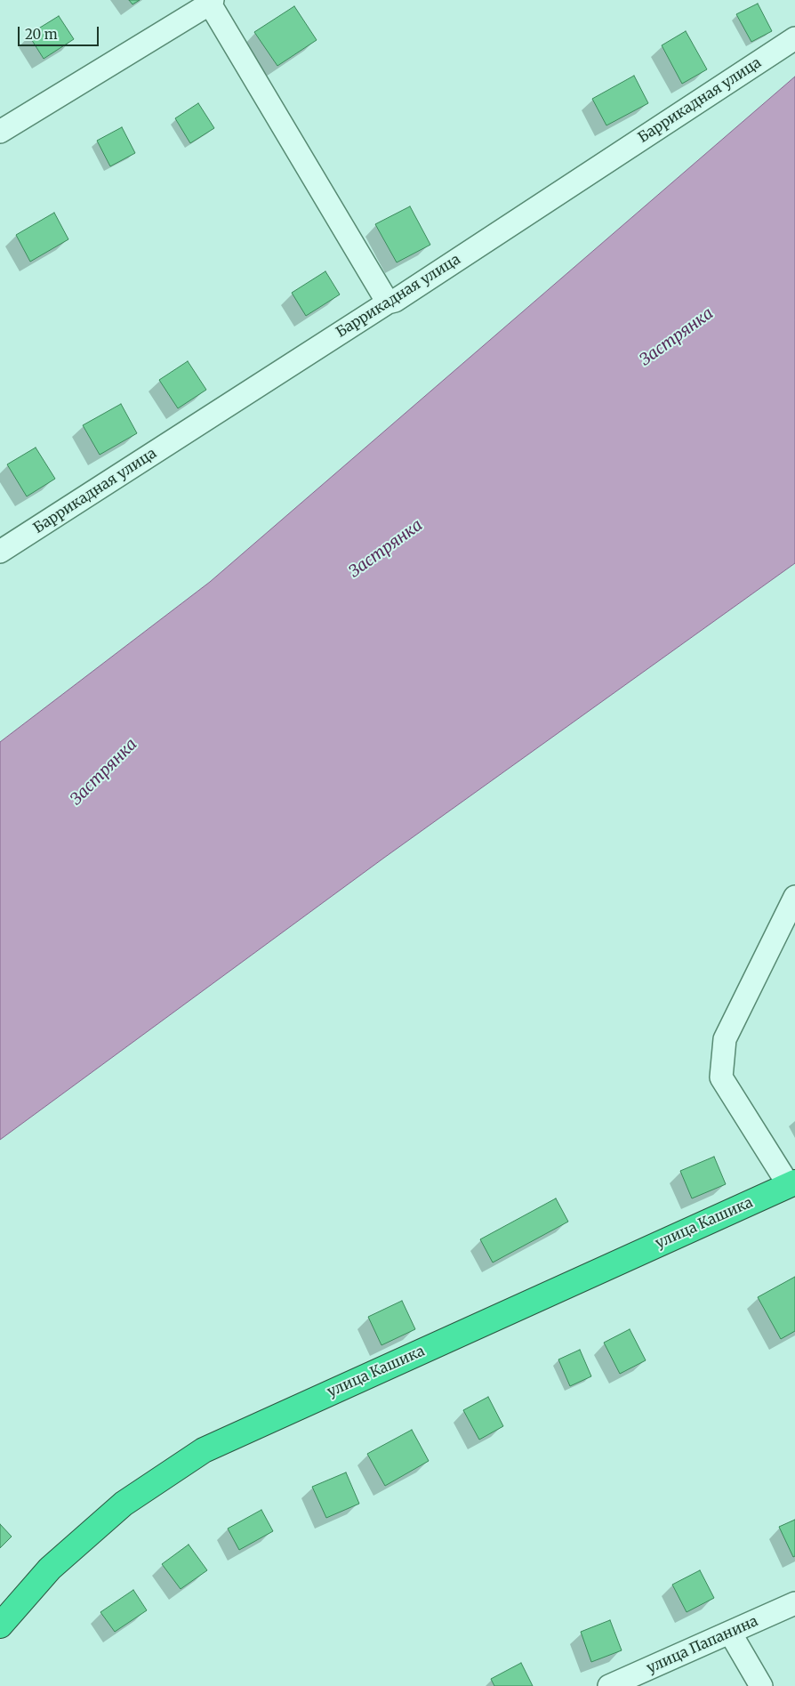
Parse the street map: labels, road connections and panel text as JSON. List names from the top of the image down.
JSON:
{
  "streets": {
    "highway": ["улица Кашика"],
    "street": ["Баррикадная улица", "улица Папанина"]
  },
  "water": ["Застрянка"],
  "scale_bar": "20 m"
}
